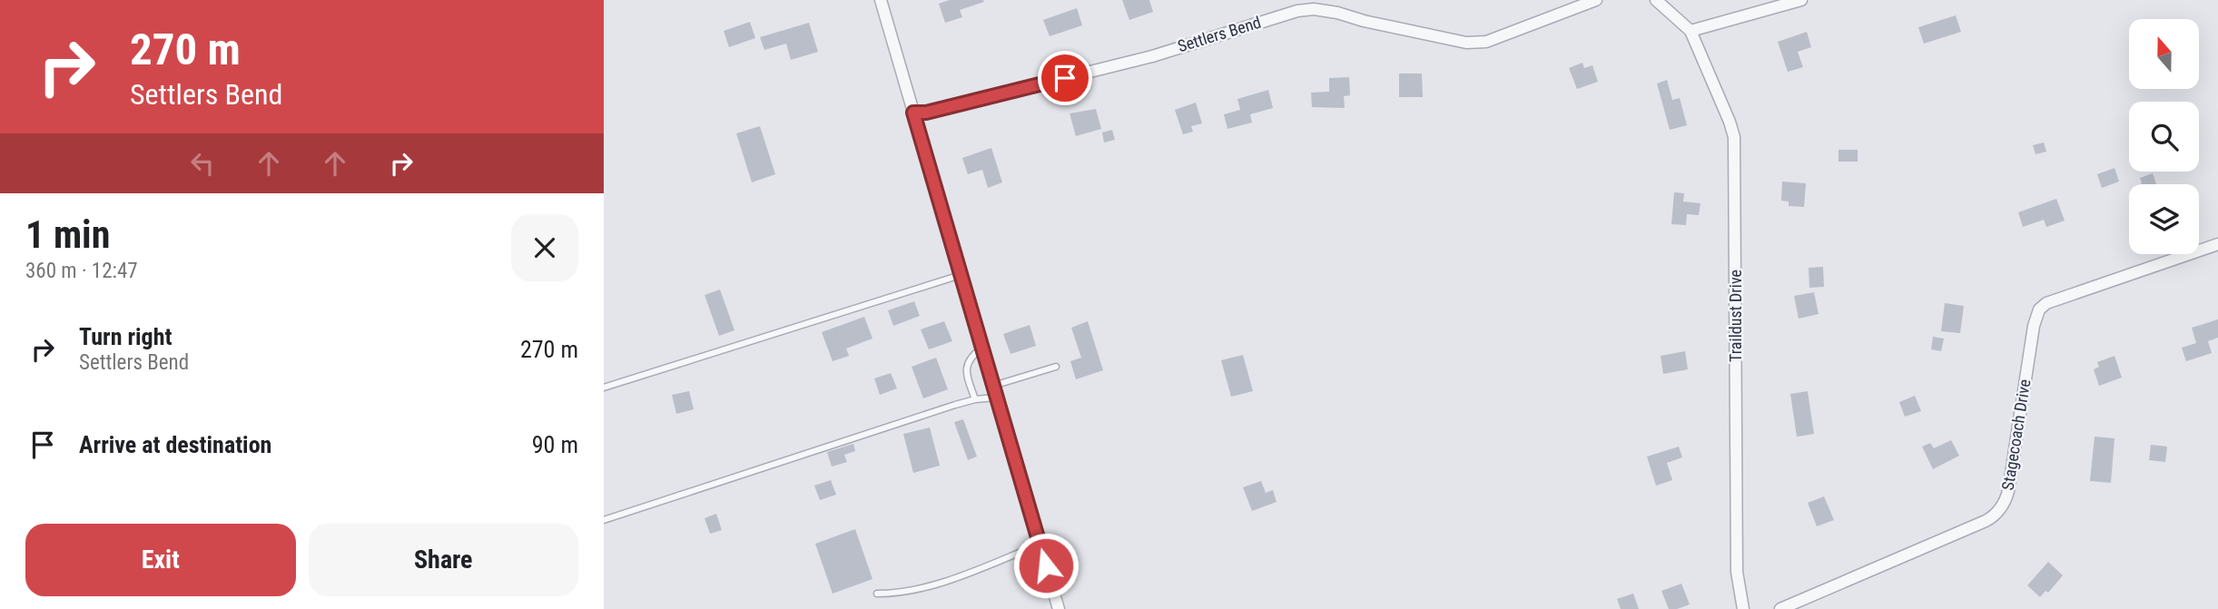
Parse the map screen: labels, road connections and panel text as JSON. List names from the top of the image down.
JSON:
{
  "streets": {
    "street": ["Settlers Bend", "Traildust Drive", "Stagecoach Drive"]
  },
  "north": "top",
  "page": {
    "turn": ["270 m", "Settlers Bend"],
    "heading": ["1 min", "360 m · 12:47"],
    "list": [
      {
        "name": "Turn right",
        "note": "Settlers Bend",
        "value": "270 m"
      },
      {
        "name": "Arrive at destination",
        "value": "90 m"
      }
    ],
    "buttons": ["Exit", "Share"]
  }
}
